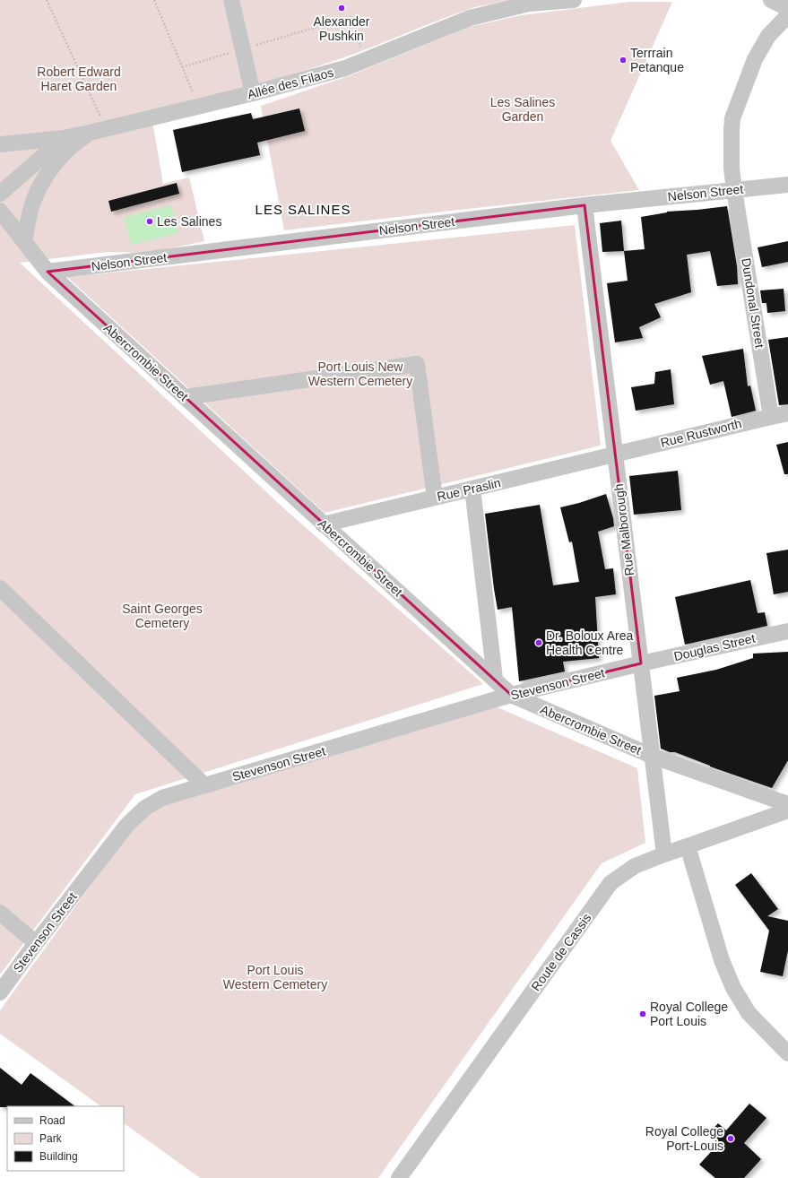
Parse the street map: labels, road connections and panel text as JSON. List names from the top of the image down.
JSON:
{
  "streets": {
    "street": [
      "Allée des Filaos",
      "Nelson Street",
      "Dundonal Street",
      "Abercrombie Street",
      "Rue Rustworth",
      "Rue Praslin",
      "Rue Malborough",
      "Douglas Street",
      "Stevenson Street",
      "Route de Cassis"
    ]
  },
  "crossings": [
    ["Nelson Street", "Dundonal Street"],
    ["Nelson Street", "Abercrombie Street"],
    ["Nelson Street", "Rue Malborough"],
    ["Dundonal Street", "Rue Rustworth"],
    ["Abercrombie Street", "Rue Praslin"],
    ["Abercrombie Street", "Rue Malborough"],
    ["Abercrombie Street", "Stevenson Street"],
    ["Rue Rustworth", "Rue Praslin"],
    ["Rue Rustworth", "Rue Malborough"],
    ["Rue Praslin", "Rue Malborough"],
    ["Rue Malborough", "Douglas Street"],
    ["Rue Malborough", "Stevenson Street"],
    ["Rue Malborough", "Route de Cassis"],
    ["Douglas Street", "Stevenson Street"]
  ],
  "districts": ["LES SALINES"],
  "parks": [
    "Robert Edward Haret Garden",
    "Les Salines Garden",
    "Port Louis New Western Cemetery",
    "Saint Georges Cemetery",
    "Port Louis Western Cemetery"
  ],
  "places": [
    "Alexander Pushkin",
    "Terrrain Petanque",
    "Les Salines",
    "Dr. Boloux Area Health Centre",
    "Royal College Port Louis",
    "Royal College Port-Louis"
  ],
  "legend": ["Road", "Park", "Building"]
}
